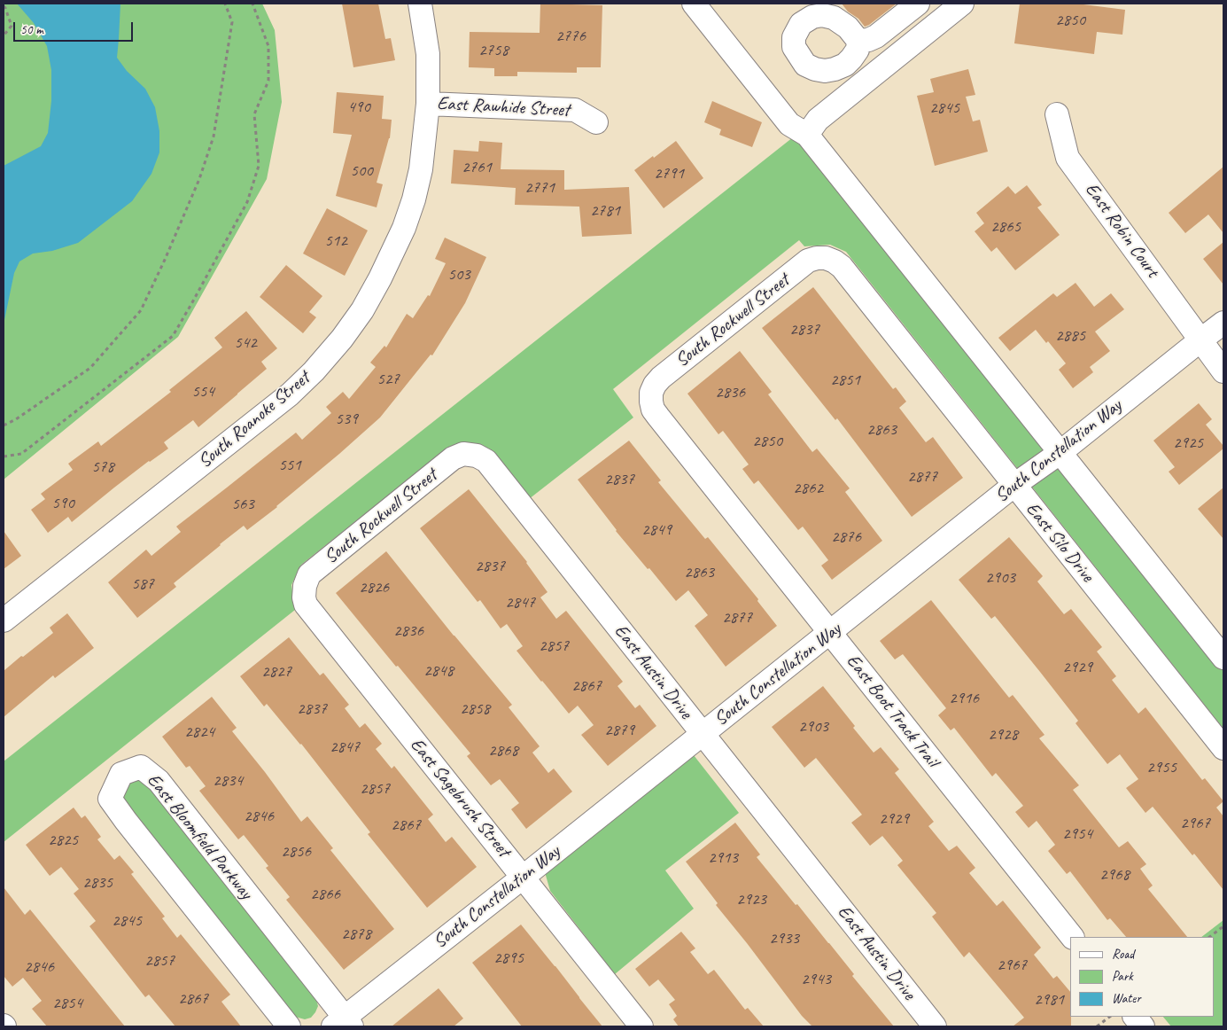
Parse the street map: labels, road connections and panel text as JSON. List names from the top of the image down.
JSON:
{
  "streets": {
    "street": [
      "East Rawhide Street",
      "East Robin Court",
      "South Rockwell Street",
      "South Roanoke Street",
      "South Constellation Way",
      "East Silo Drive",
      "East Austin Drive",
      "East Boot Track Trail",
      "East Sagebrush Street",
      "East Bloomfield Parkway"
    ]
  },
  "crossings": [
    ["East Rawhide Street", "South Roanoke Street"],
    ["East Robin Court", "South Constellation Way"],
    ["South Rockwell Street", "East Silo Drive"],
    ["South Rockwell Street", "East Austin Drive"],
    ["South Rockwell Street", "East Boot Track Trail"],
    ["South Rockwell Street", "East Sagebrush Street"],
    ["South Constellation Way", "East Silo Drive"],
    ["South Constellation Way", "East Austin Drive"],
    ["South Constellation Way", "East Boot Track Trail"],
    ["South Constellation Way", "East Sagebrush Street"],
    ["South Constellation Way", "East Bloomfield Parkway"]
  ],
  "house_numbers": [
    "2850",
    "2776",
    "2758",
    "490",
    "2845",
    "2761",
    "500",
    "2791",
    "2771",
    "2781",
    "2865",
    "512",
    "503",
    "2837",
    "2885",
    "542",
    "527",
    "2851",
    "554",
    "2836",
    "539",
    "2863",
    "2850",
    "2925",
    "551",
    "578",
    "2877",
    "2837",
    "2862",
    "590",
    "563",
    "2849",
    "2876",
    "2837",
    "2863",
    "2903",
    "587",
    "2826",
    "2847",
    "2877",
    "2836",
    "2857",
    "2929",
    "2848",
    "2827",
    "2867",
    "2916",
    "2837",
    "2858",
    "2903",
    "2879",
    "2824",
    "2928",
    "2847",
    "2868",
    "2955",
    "2834",
    "2857",
    "2846",
    "2929",
    "2967",
    "2867",
    "2954",
    "2825",
    "2856",
    "2913",
    "2968",
    "2835",
    "2866",
    "2923",
    "2845",
    "2878",
    "2933",
    "2895",
    "2857",
    "2967",
    "2846",
    "2943",
    "2867",
    "2981",
    "2854"
  ],
  "legend": ["Road", "Park", "Water"],
  "scale_bar": "50 m"
}
